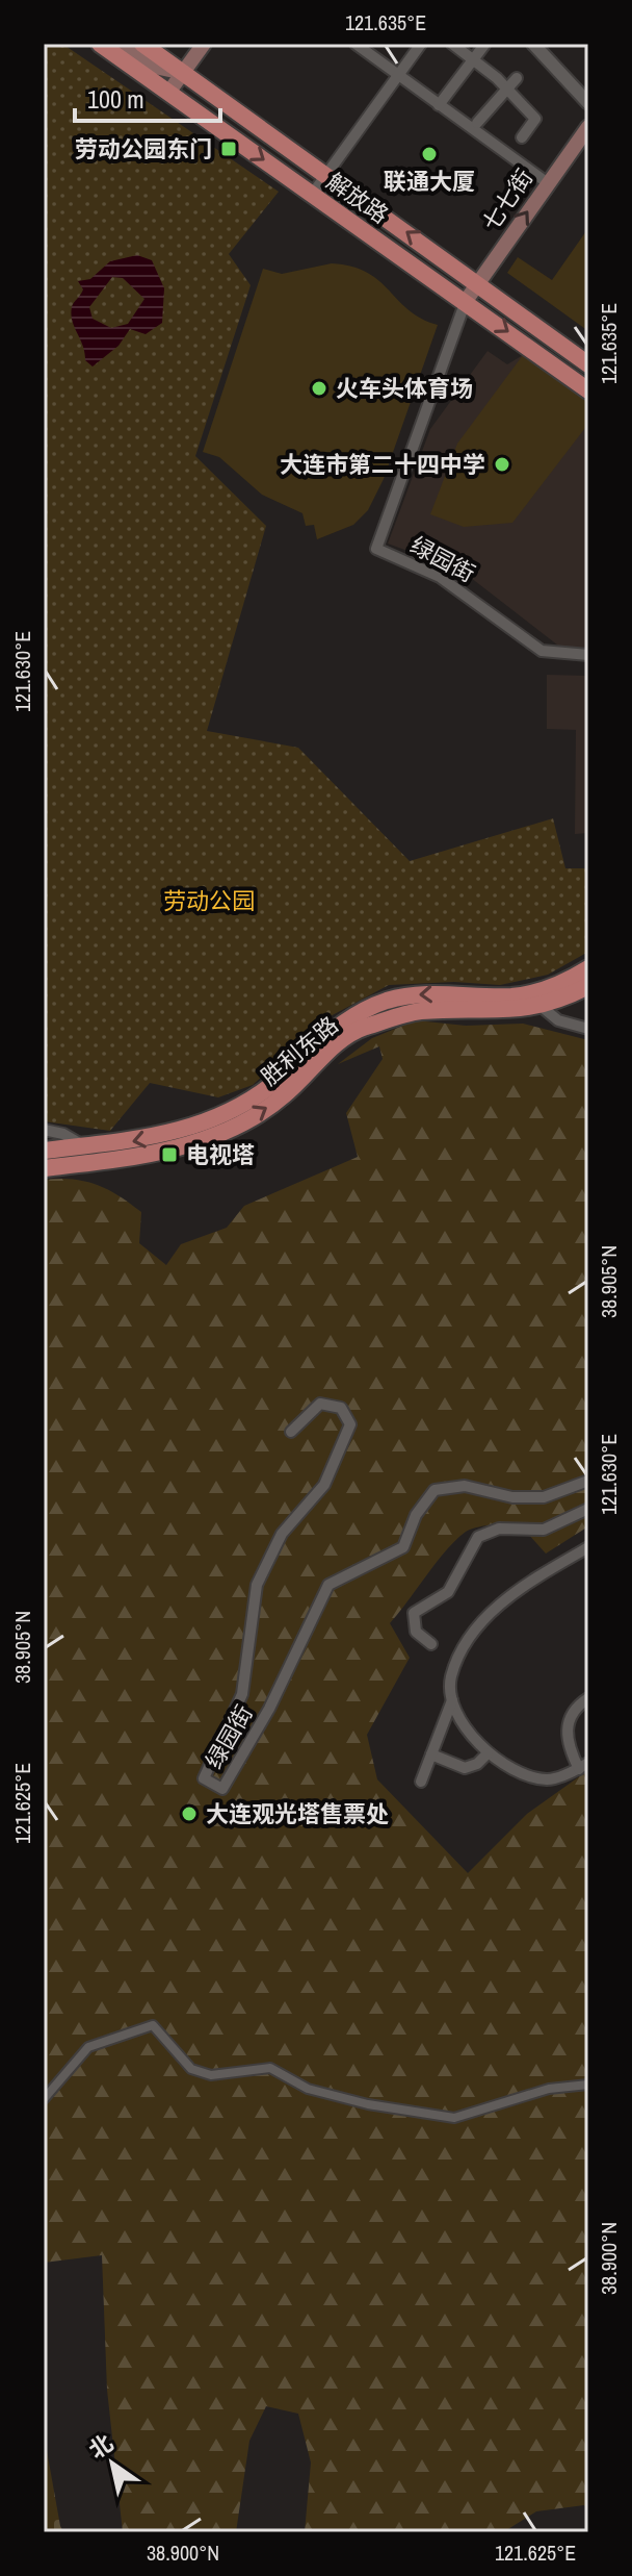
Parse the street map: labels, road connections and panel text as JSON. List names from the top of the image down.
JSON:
{
  "streets": {
    "main road": ["解放路", "七七街", "胜利东路"],
    "street": ["绿园街"]
  },
  "crossings": [
    ["解放路", "七七街"],
    ["解放路", "绿园街"],
    ["七七街", "绿园街"]
  ],
  "one_way": ["七七街"],
  "parks": ["劳动公园"],
  "places": {
    "transit": ["劳动公园东门", "电视塔"],
    "other": [
      "联通大厦",
      "火车头体育场",
      "大连市第二十四中学",
      "大连观光塔售票处"
    ]
  },
  "scale_bar": "100 m",
  "north": "top left",
  "coordinates": [
    "121.635°E",
    "121.630°E",
    "38.905°N",
    "121.625°E",
    "38.900°N"
  ]
}
